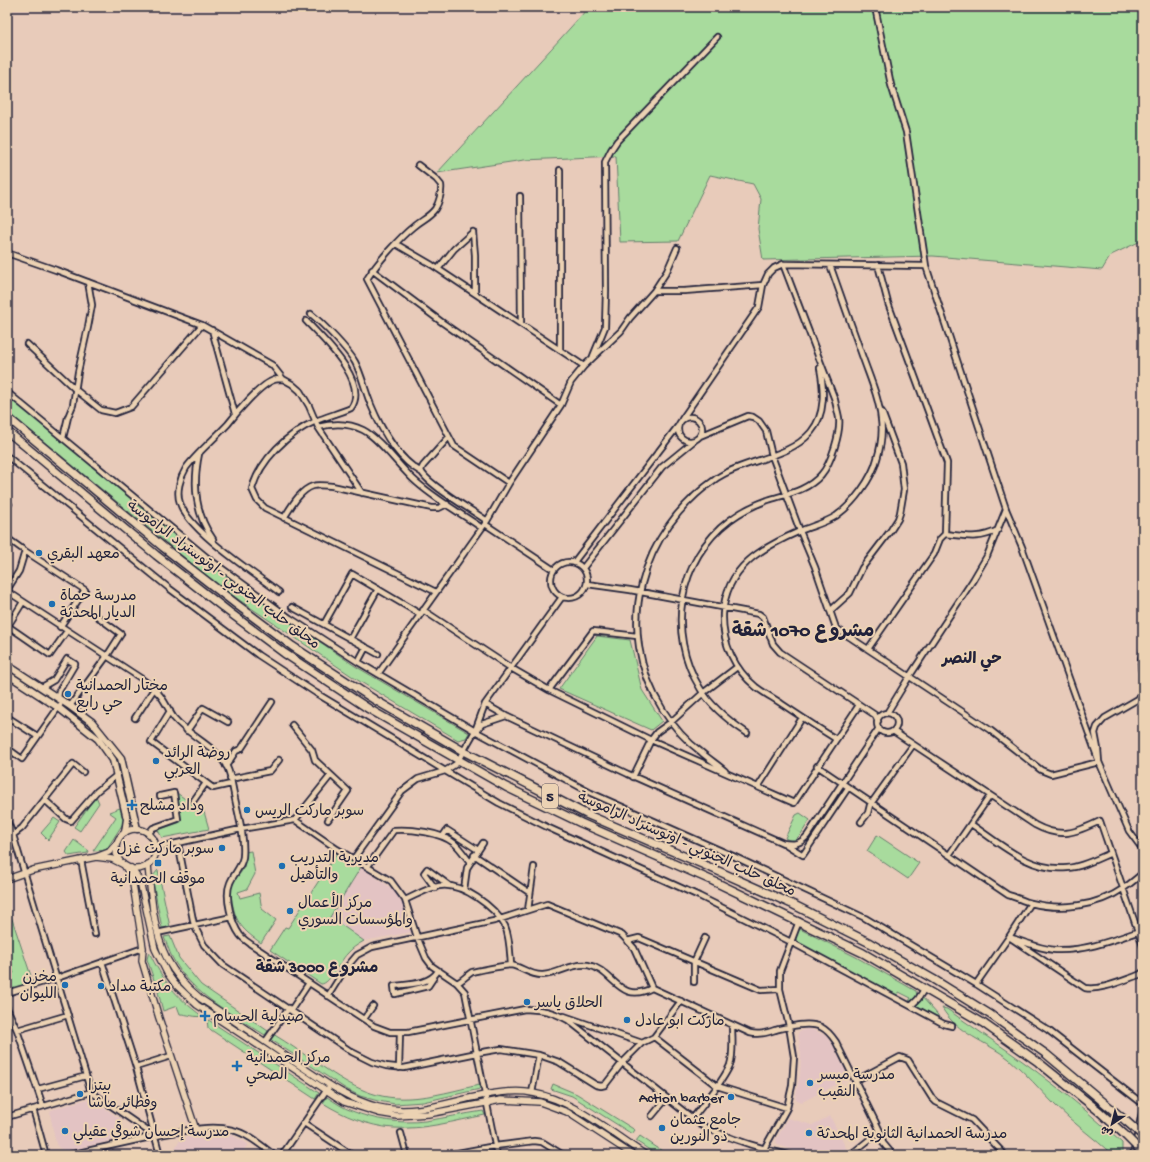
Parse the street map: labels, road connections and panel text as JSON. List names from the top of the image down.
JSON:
{
  "streets": {
    "highway": ["محلق حلب الجنوبي - اوتوستراد الراموسة", "5"]
  },
  "districts": ["مشروع 1070 شقة", "حي النصر", "مشروع 3000 شقة"],
  "places": {
    "other": [
      "معهد البقري",
      "مدرسة حماة الديار المحدثة",
      "مختار الحمدانية حي رابع",
      "روضة الرائد العربي",
      "سوبر ماركت الريس",
      "سوبر ماركت غزل",
      "مديرية التدريب والتأهيل",
      "مركز الأعمال والمؤسسات السوري",
      "مخزن الليوان",
      "مكتبة مداد",
      "الحلاق ياسر",
      "ماركت ابو عادل",
      "مدرسة ميسر النقيب",
      "بيتزا وفطائر ماشا",
      "Action barber",
      "جامع عثمان ذو النورين",
      "مدرسة إحسان شوقي عقيلي",
      "مدرسة الحمدانية الثانوية المحدثة"
    ],
    "health": ["وداد مشلح", "صيدلية الحسام", "مركز الحمدانية الصحي"],
    "transit": ["موقف الحمدانية"]
  },
  "north": "bottom left"
}
